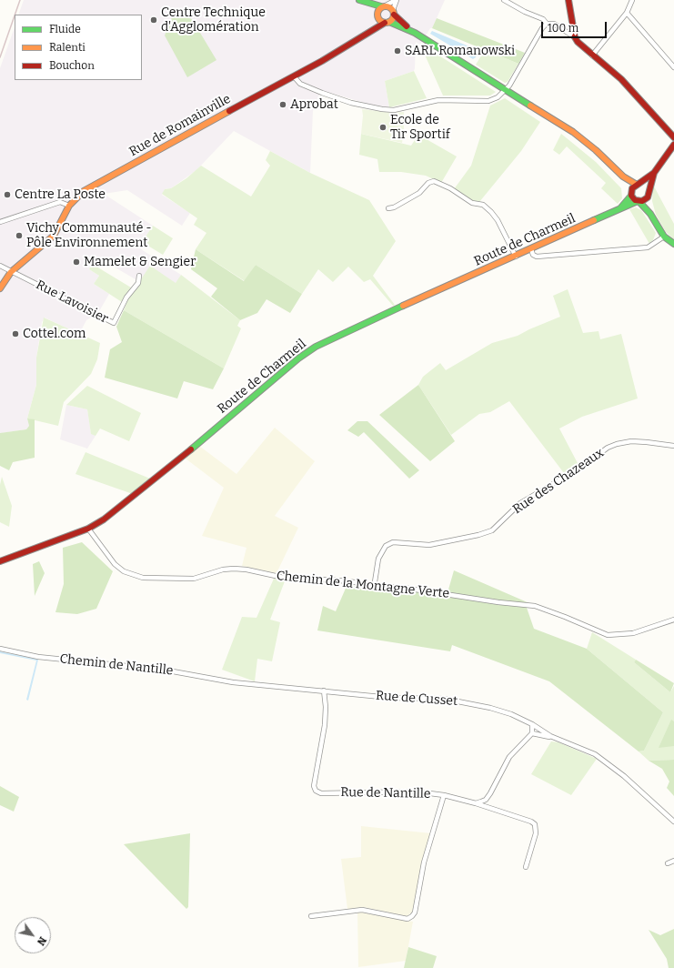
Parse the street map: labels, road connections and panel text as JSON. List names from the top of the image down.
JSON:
{
  "streets": {
    "main road": ["Rue de Romainville", "Route de Charmeil"],
    "street": [
      "Rue Lavoisier",
      "Rue des Chazeaux",
      "Chemin de la Montagne Verte",
      "Chemin de Nantille",
      "Rue de Cusset",
      "Rue de Nantille"
    ]
  },
  "crossings": [
    ["Rue de Romainville", "Rue Lavoisier"],
    ["Route de Charmeil", "Chemin de la Montagne Verte"],
    ["Rue des Chazeaux", "Chemin de la Montagne Verte"],
    ["Chemin de Nantille", "Rue de Cusset"],
    ["Rue de Cusset", "Rue de Nantille"]
  ],
  "places": [
    "Centre Technique d'Agglomération",
    "SARL Romanowski",
    "Aprobat",
    "Ecole de Tir Sportif",
    "Centre La Poste",
    "Vichy Communauté - Pôle Environnement",
    "Mamelet & Sengier",
    "Cottel.com"
  ],
  "legend": ["Fluide", "Ralenti", "Bouchon"],
  "scale_bar": "100 m",
  "north": "bottom right"
}
